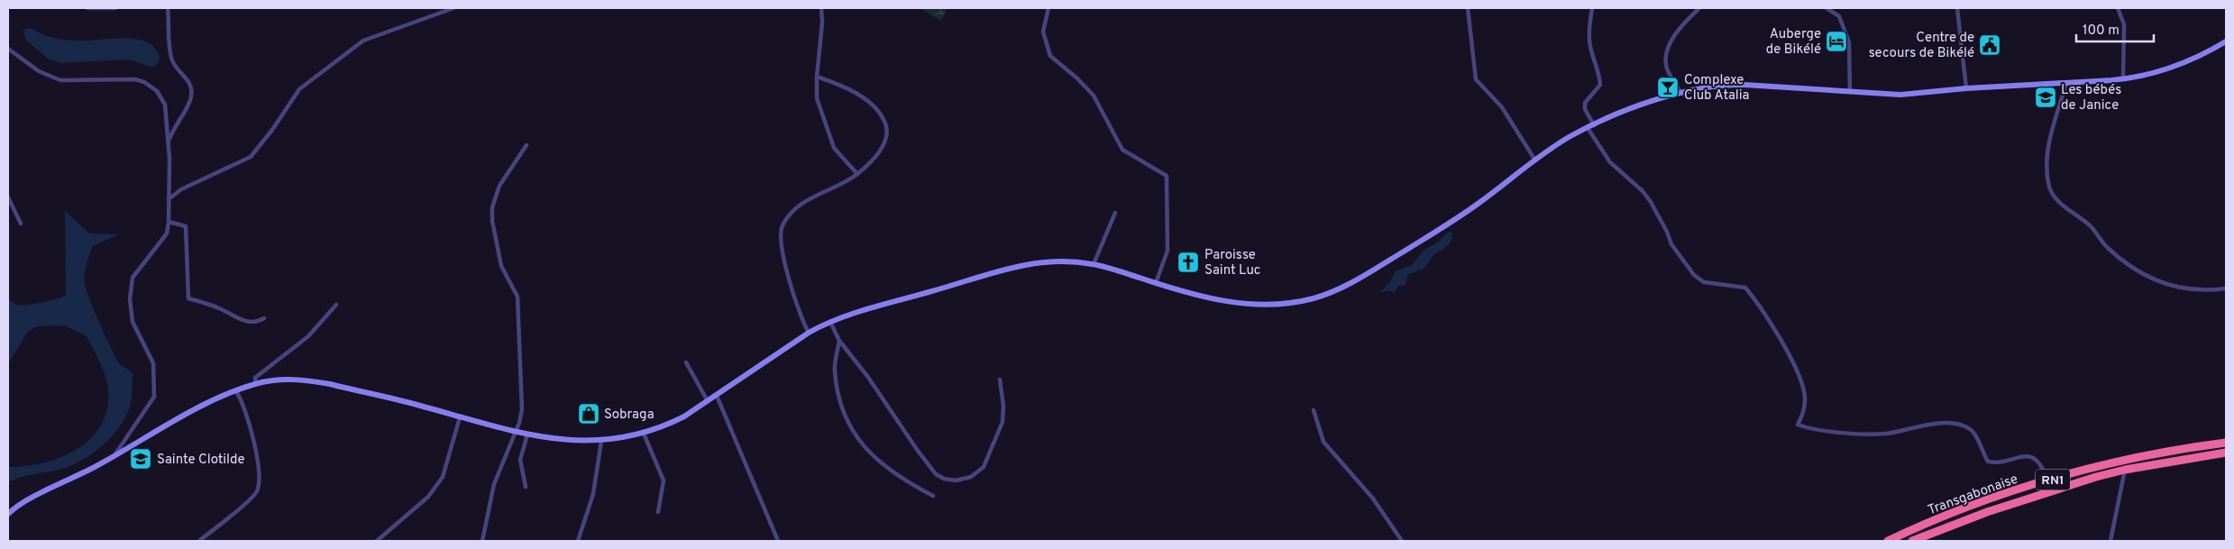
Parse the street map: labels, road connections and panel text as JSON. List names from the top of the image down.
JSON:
{
  "streets": {
    "highway": ["RN1", "Transgabonaise"]
  },
  "places": {
    "hotel": ["Auberge de Bikélé"],
    "public building": ["Centre de secours de Bikélé"],
    "bar": ["Complexe Club Atalia"],
    "school or university": ["Les bébés de Janice", "Sainte Clotilde"],
    "church": ["Paroisse Saint Luc"],
    "shop": ["Sobraga"]
  },
  "scale_bar": "100 m"
}
